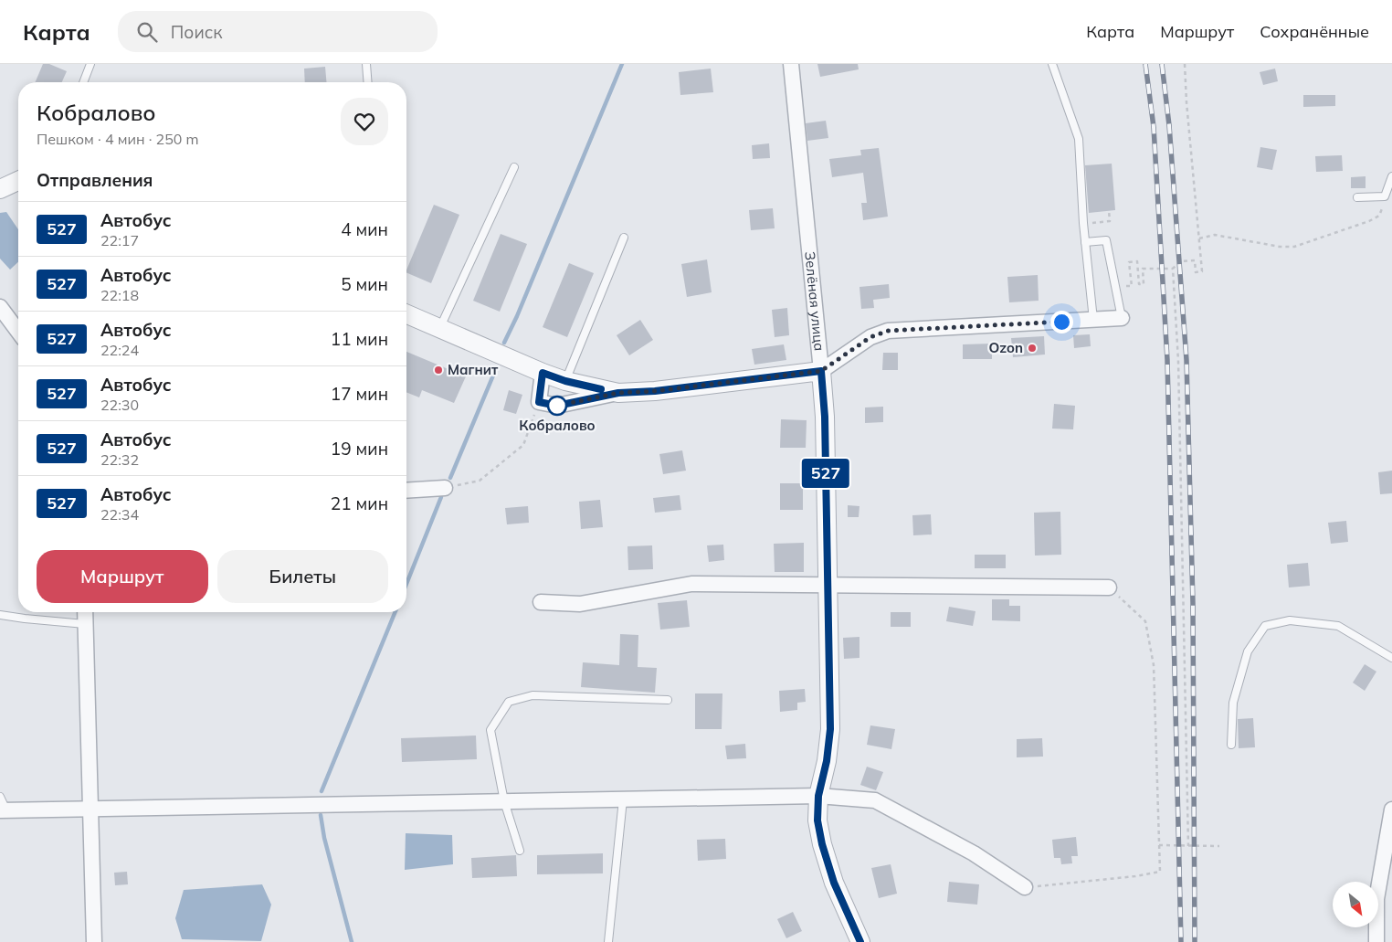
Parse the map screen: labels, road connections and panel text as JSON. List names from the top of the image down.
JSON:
{
  "streets": {
    "street": ["Зелёная улица"]
  },
  "places": ["Ozon", "Магнит", "Кобралово"],
  "lines": ["bus line 527"],
  "north": "bottom right",
  "page": {
    "header": "Карта",
    "search": "Поиск",
    "nav": ["Карта", "Маршрут", "Сохранённые"],
    "on_map": "527",
    "heading": [
      ["Кобралово", "Пешком · 4 мин · 250 m"],
      "Отправления"
    ],
    "list": [
      {
        "mark": "527",
        "name": "Автобус",
        "note": "22:17",
        "value": "4 мин"
      },
      {
        "mark": "527",
        "name": "Автобус",
        "note": "22:18",
        "value": "5 мин"
      },
      {
        "mark": "527",
        "name": "Автобус",
        "note": "22:24",
        "value": "11 мин"
      },
      {
        "mark": "527",
        "name": "Автобус",
        "note": "22:30",
        "value": "17 мин"
      },
      {
        "mark": "527",
        "name": "Автобус",
        "note": "22:32",
        "value": "19 мин"
      },
      {
        "mark": "527",
        "name": "Автобус",
        "note": "22:34",
        "value": "21 мин"
      }
    ],
    "buttons": ["Маршрут", "Билеты"]
  }
}
